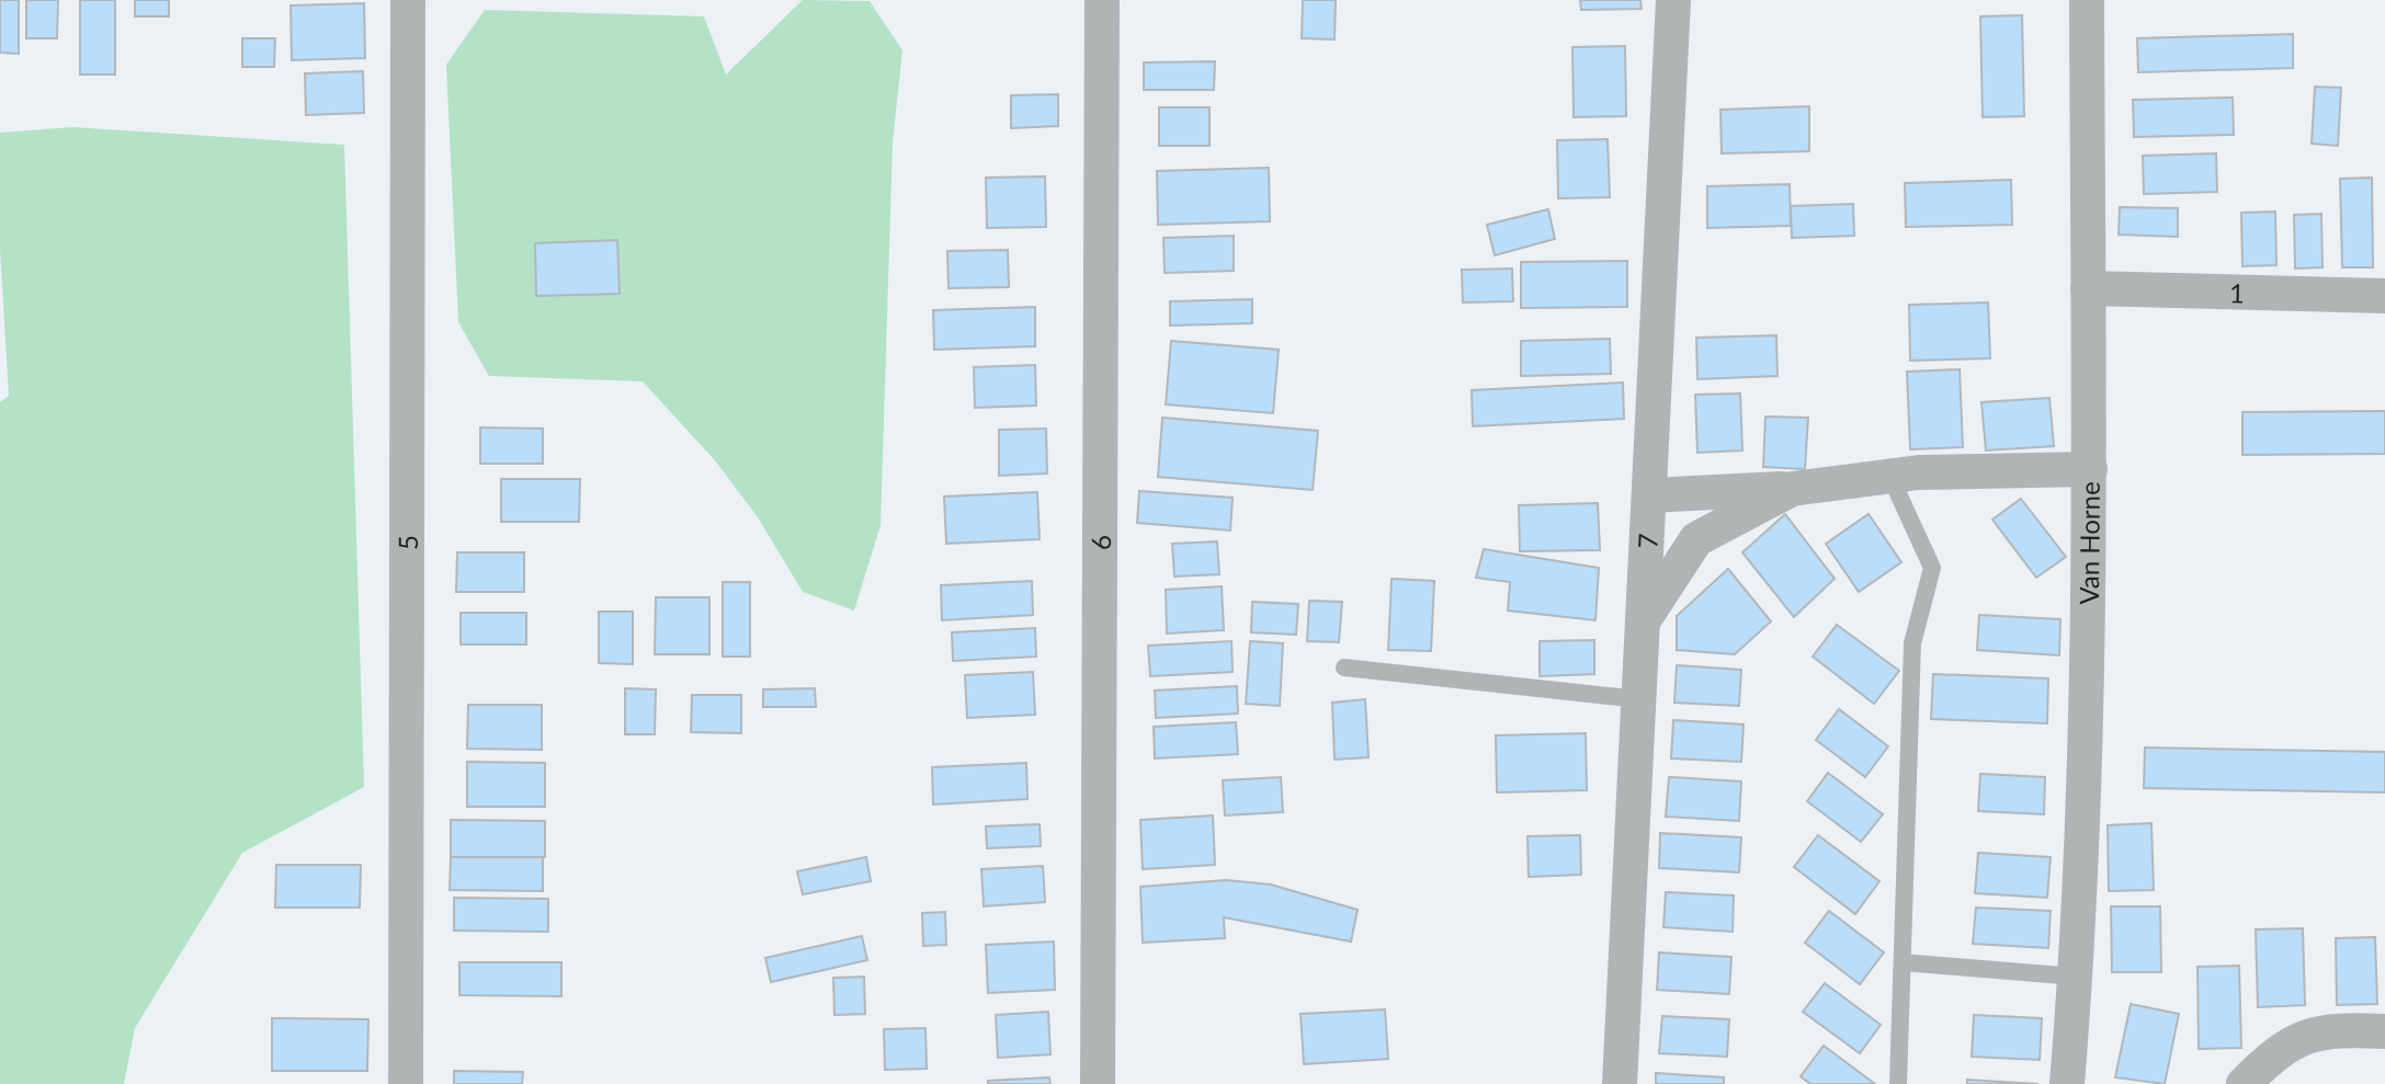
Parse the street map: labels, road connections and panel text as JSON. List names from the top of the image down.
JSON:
{
  "streets": {
    "street": [
      "1",
      "6",
      "7",
      "5",
      "Van Horne"
    ]
  },
  "crossings": [
    ["1", "Van Horne"]
  ]
}
